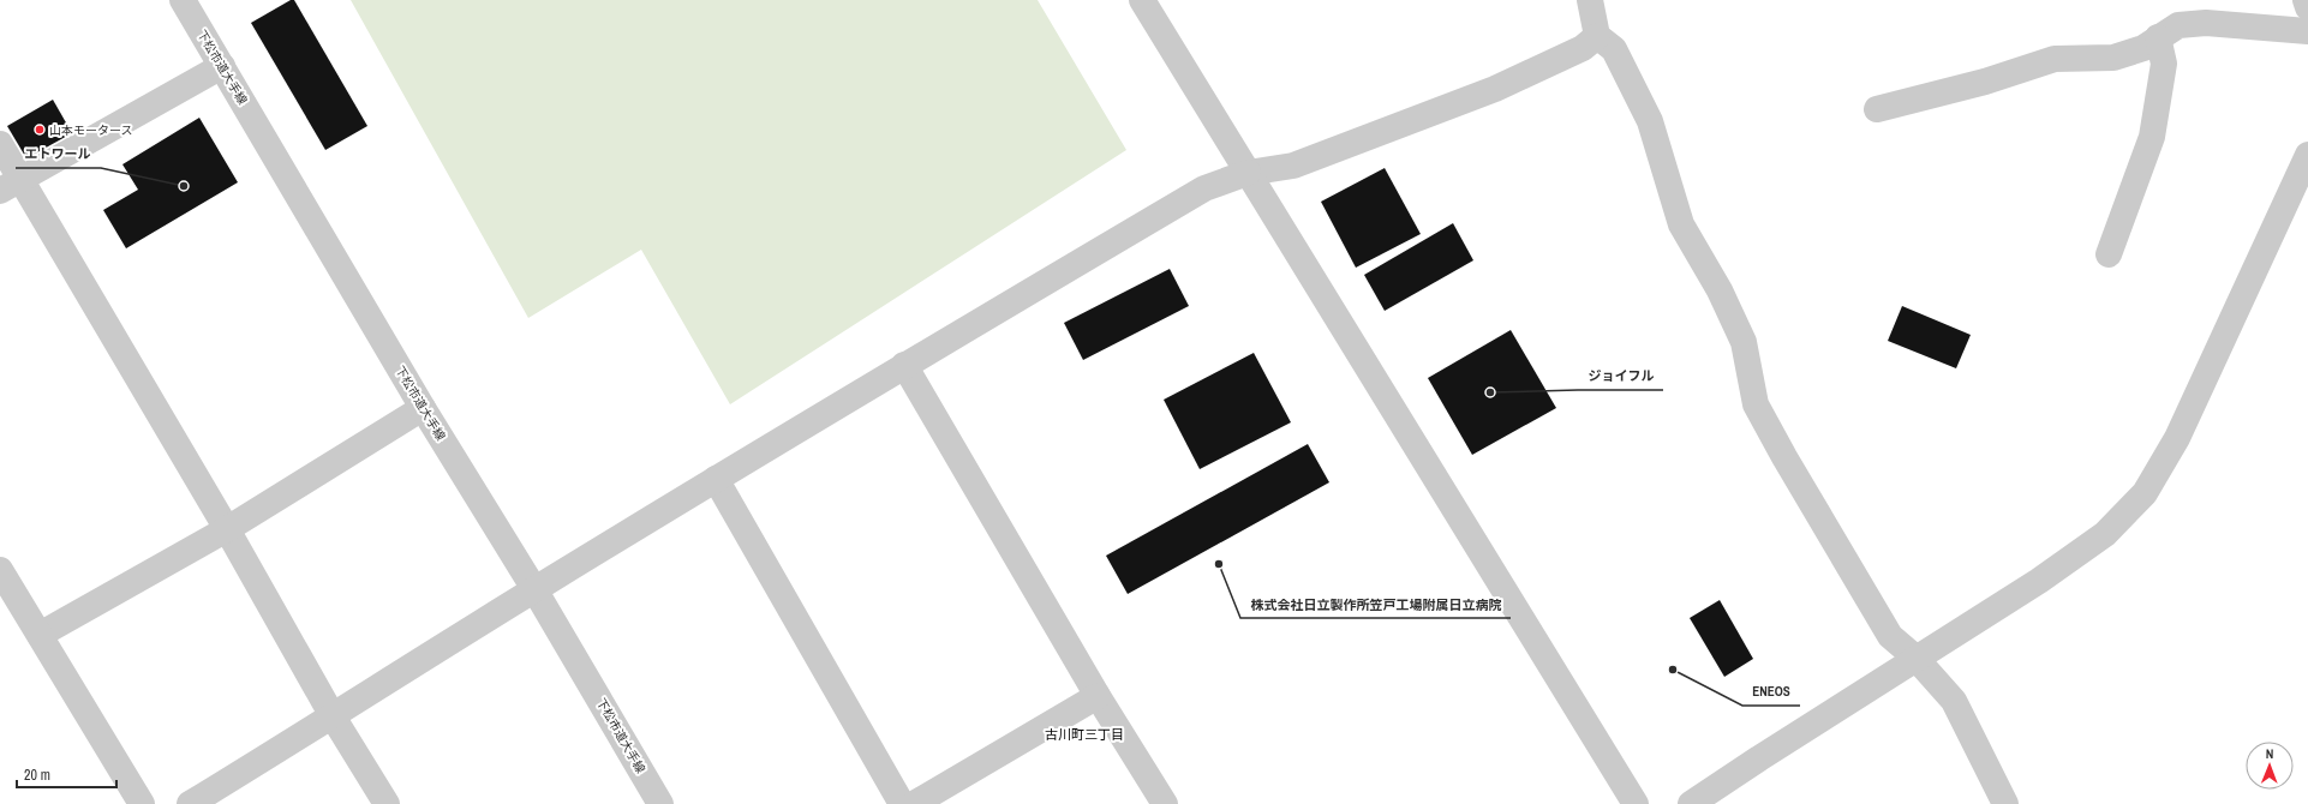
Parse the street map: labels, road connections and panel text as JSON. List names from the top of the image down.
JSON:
{
  "streets": {
    "street": ["下松市道大手線"]
  },
  "districts": ["古川町三丁目"],
  "places": [
    "山本モータース",
    "エトワール",
    "ジョイフル",
    "株式会社日立製作所笠戸工場附属日立病院",
    "ENEOS"
  ],
  "scale_bar": "20 m",
  "north": "top"
}
